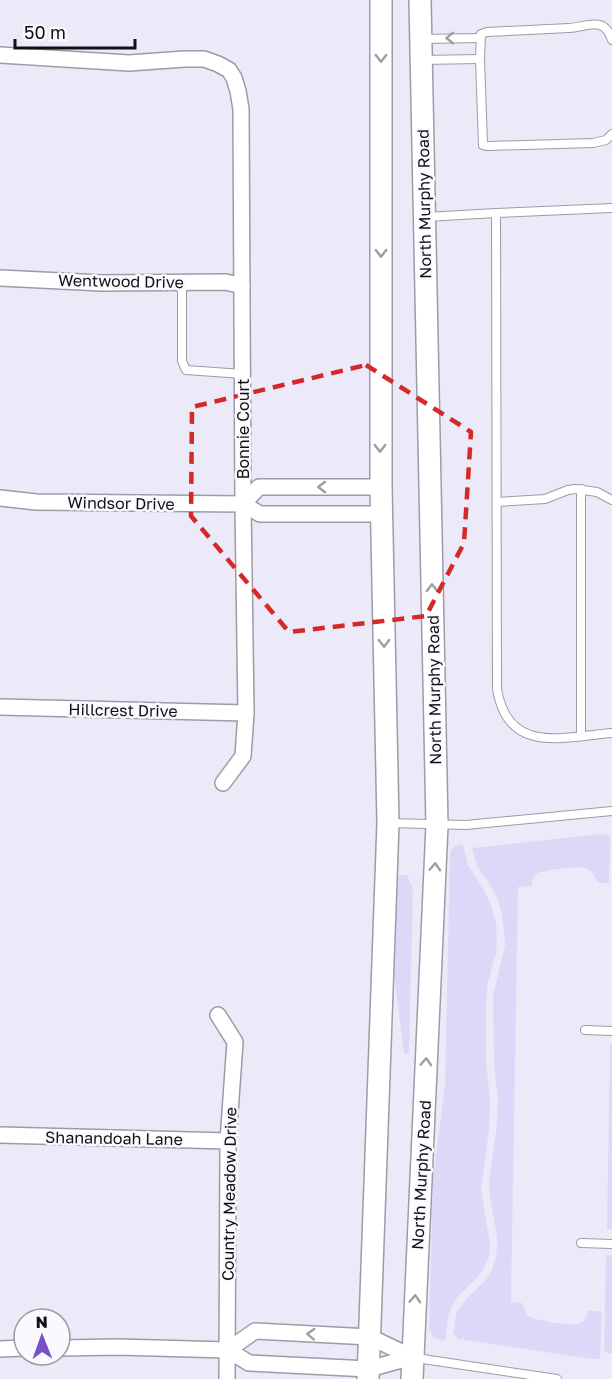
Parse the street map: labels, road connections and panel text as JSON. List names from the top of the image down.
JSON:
{
  "streets": {
    "main road": ["North Murphy Road"],
    "street": [
      "Wentwood Drive",
      "Bonnie Court",
      "Windsor Drive",
      "Hillcrest Drive",
      "Shanandoah Lane",
      "Country Meadow Drive"
    ]
  },
  "crossings": [
    ["Wentwood Drive", "Bonnie Court"],
    ["Bonnie Court", "Windsor Drive"],
    ["Bonnie Court", "Hillcrest Drive"],
    ["Shanandoah Lane", "Country Meadow Drive"]
  ],
  "scale_bar": "50 m",
  "north": "top"
}
